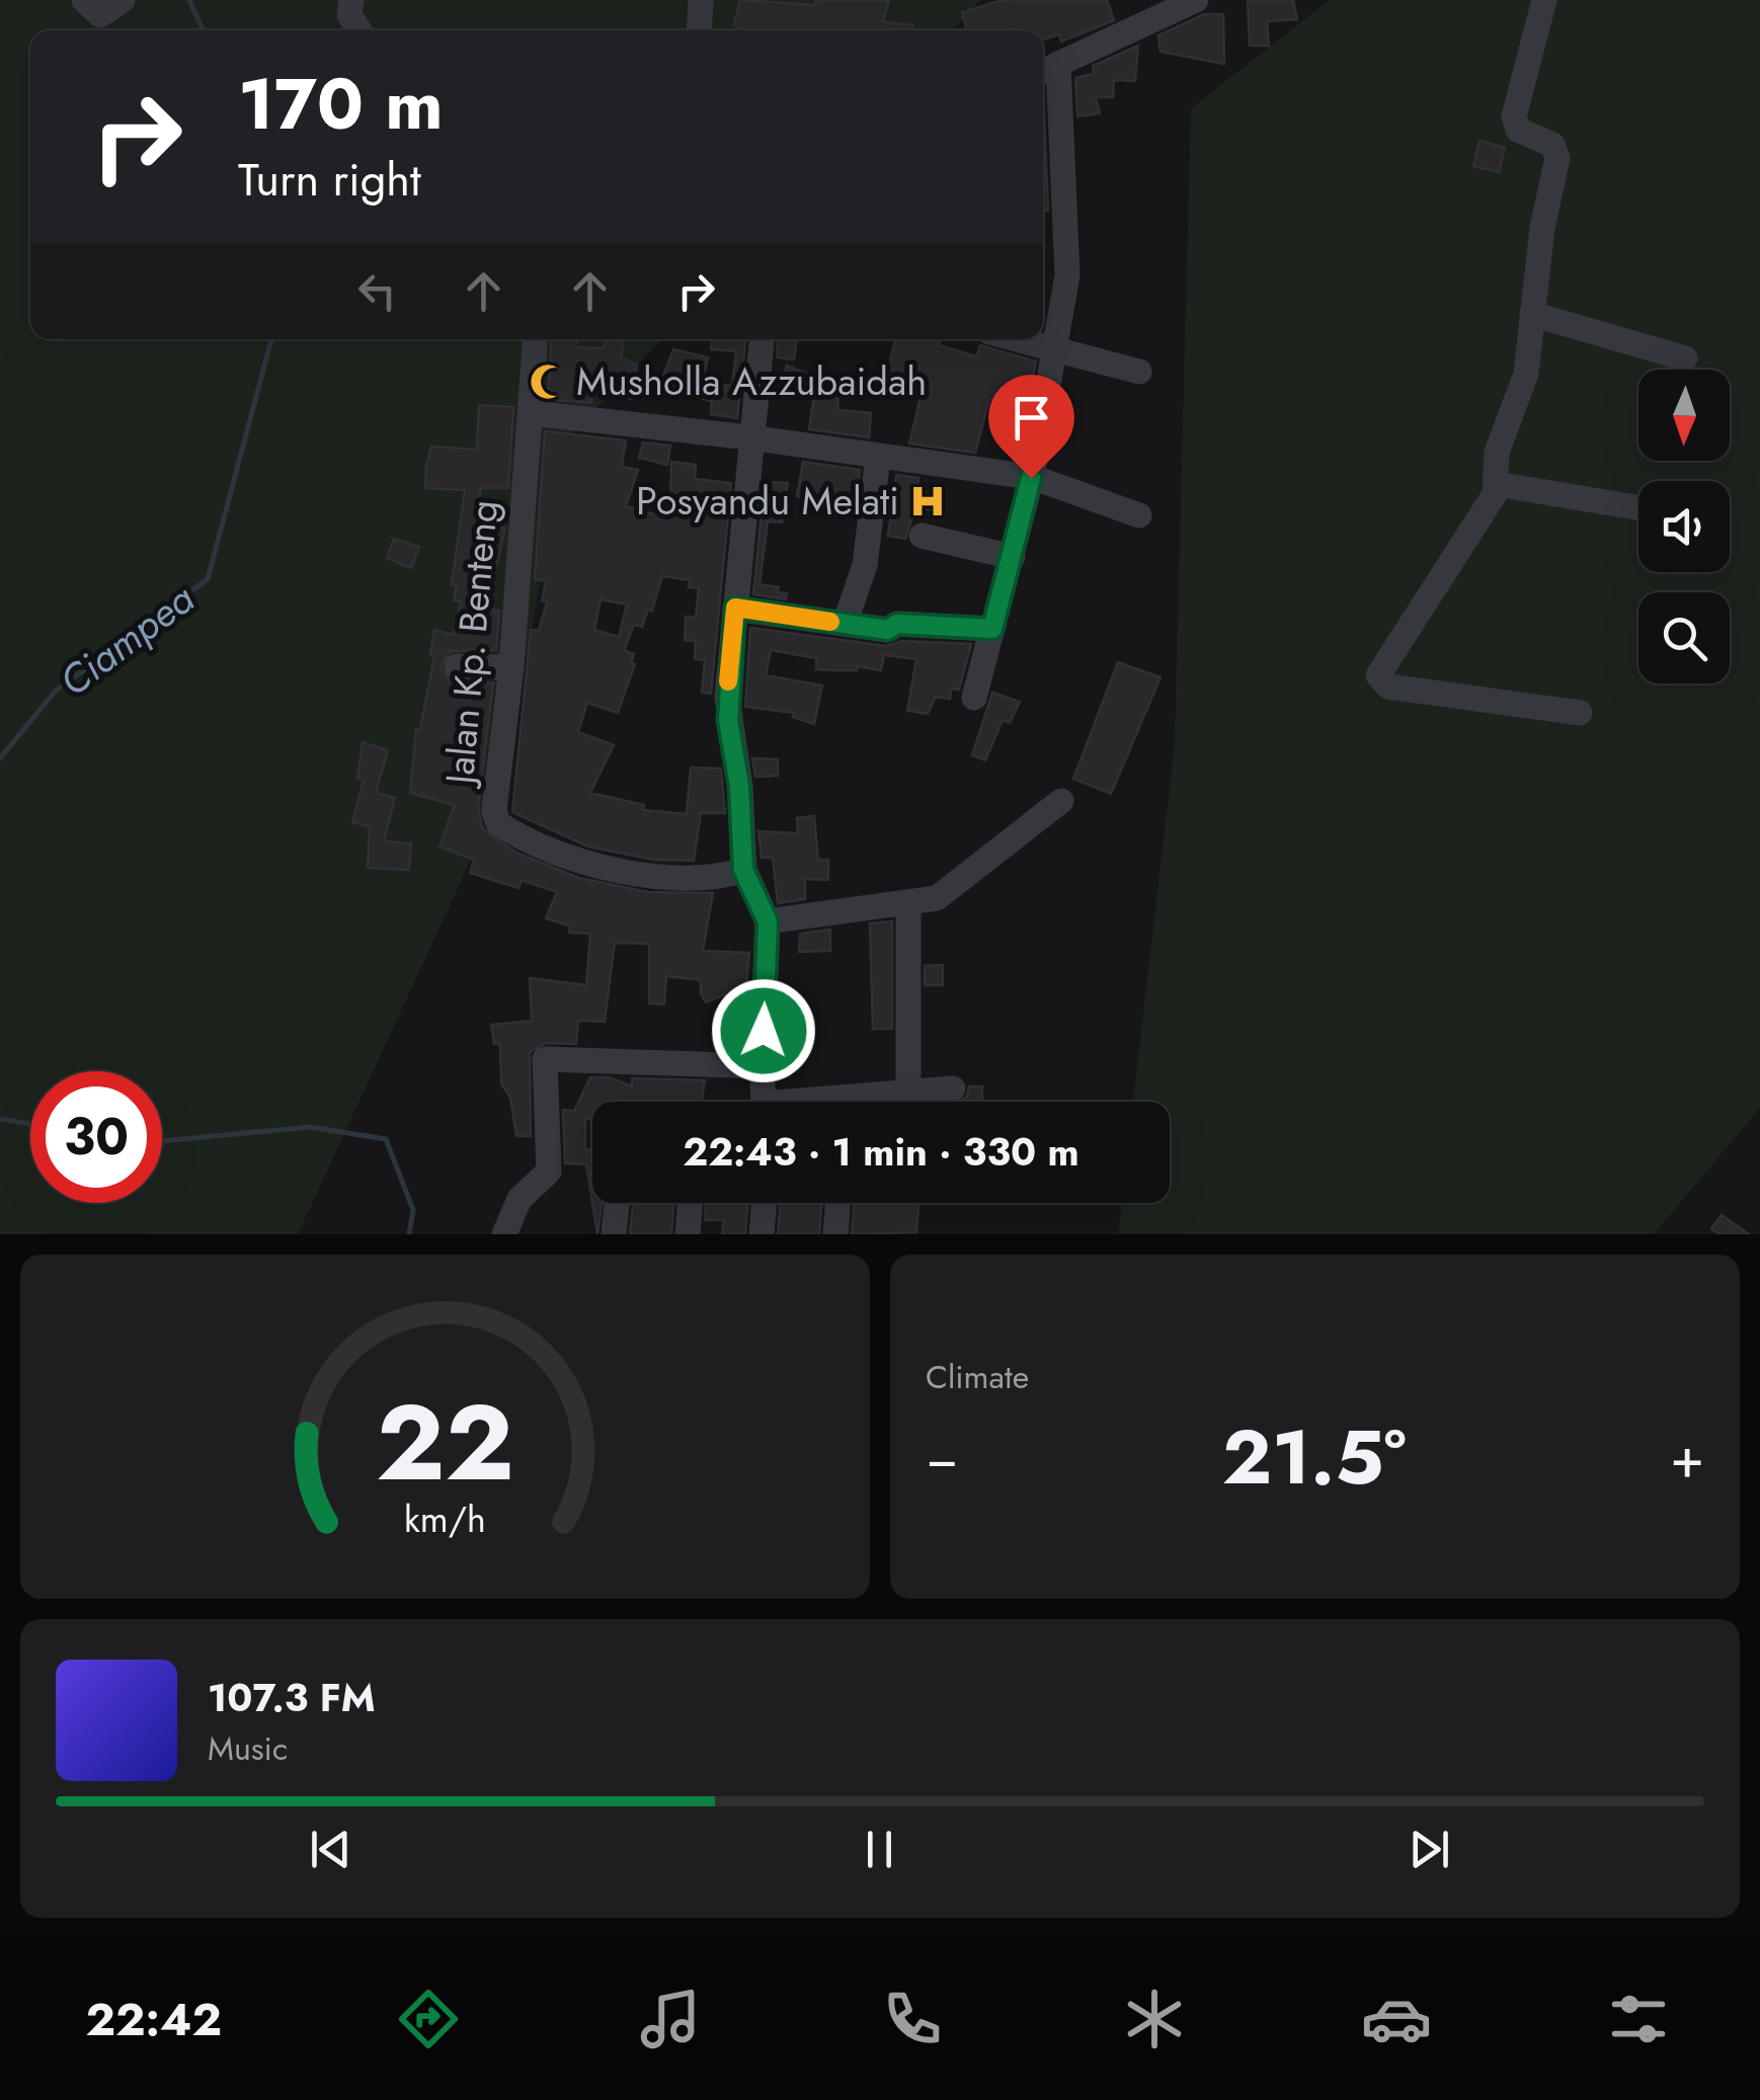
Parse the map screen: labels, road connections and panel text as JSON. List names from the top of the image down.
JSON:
{
  "streets": {
    "street": ["Jalan Kp. Benteng"]
  },
  "water": ["Ciampea"],
  "places": {
    "mosque": ["Musholla Azzubaidah"],
    "hospital": ["Posyandu Melati"]
  },
  "north": "bottom",
  "page": {
    "turn": ["170 m", "Turn right"],
    "limit": "30",
    "trip": "22:43 · 1 min · 330 m",
    "tile": "Climate",
    "heat": ["−", "21.5°", "+"],
    "song": ["107.3 FM", "Music"],
    "tabs": "22:42",
    "gauge": ["22", "km/h"]
  }
}
